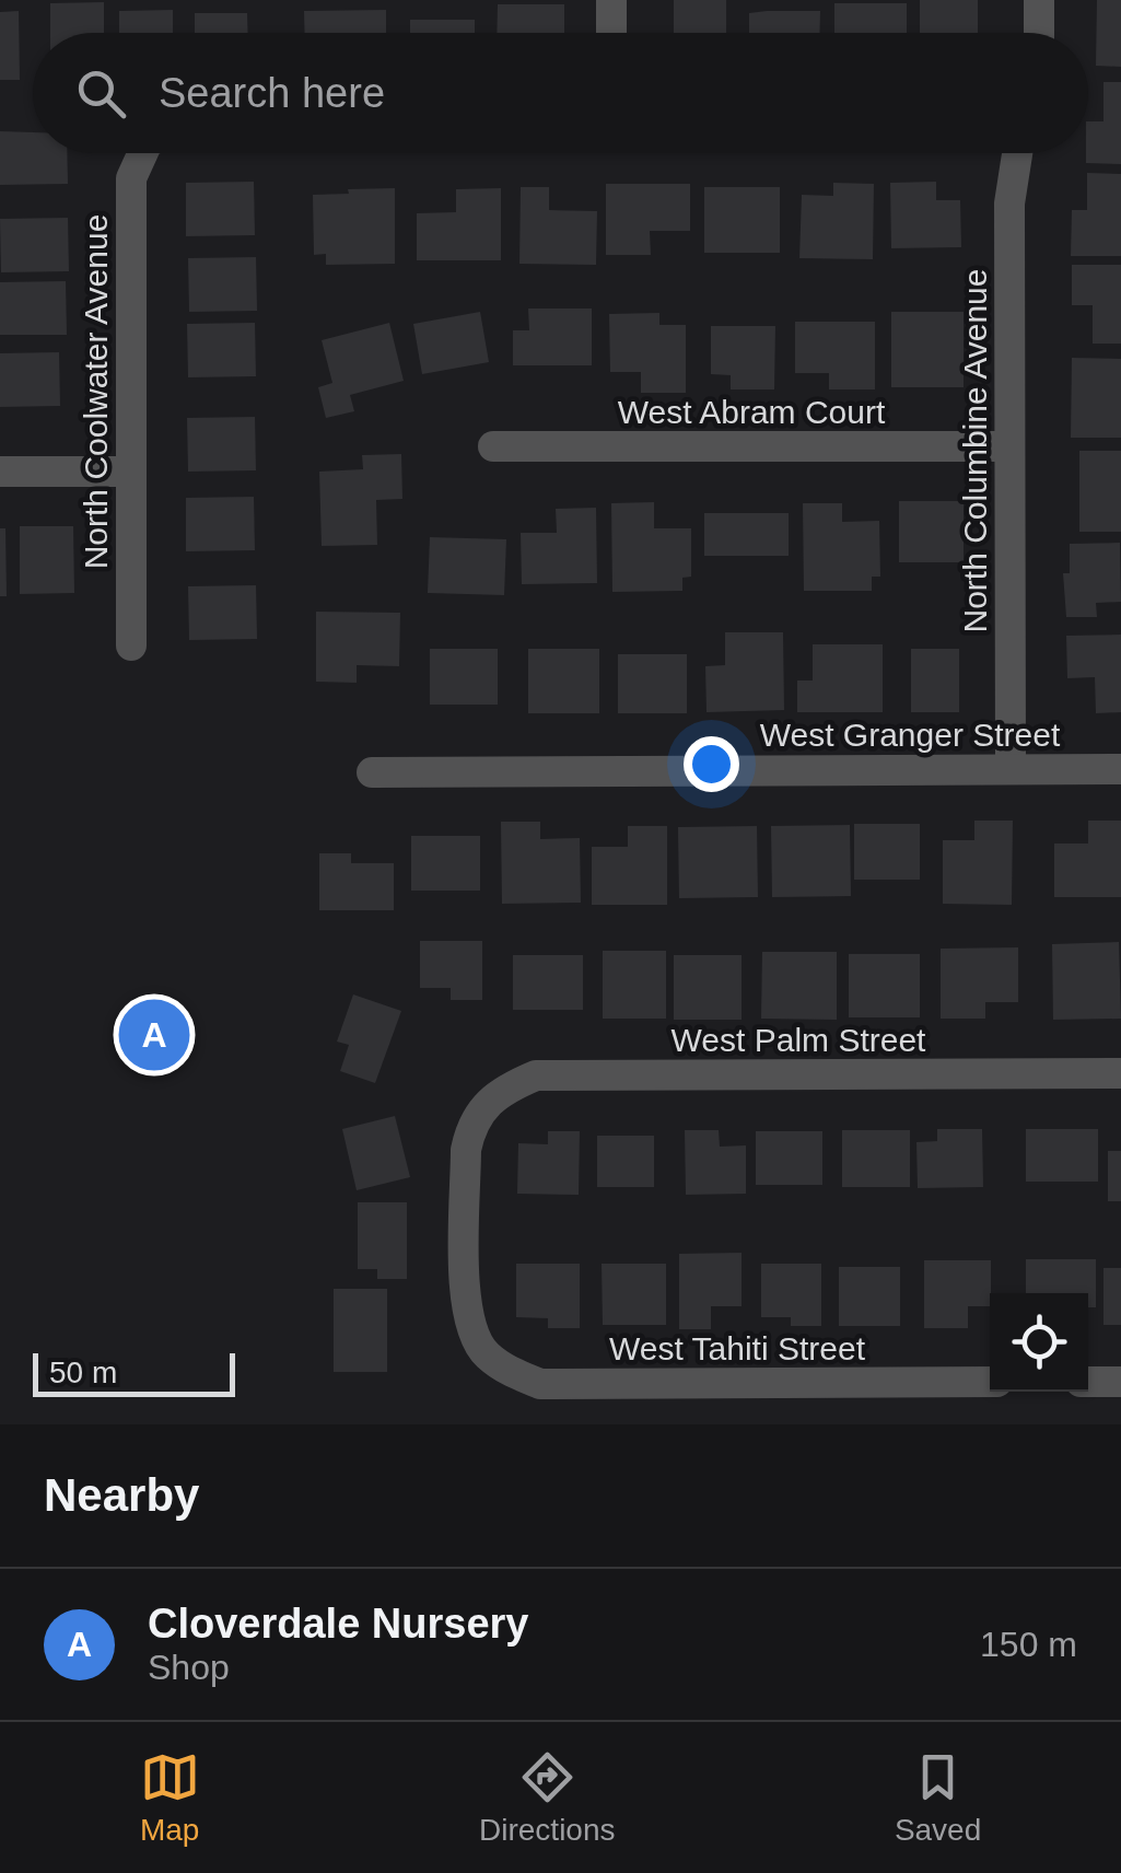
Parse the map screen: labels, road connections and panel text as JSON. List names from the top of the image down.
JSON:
{
  "streets": {
    "street": [
      "North Coolwater Avenue",
      "West Abram Court",
      "North Columbine Avenue",
      "West Granger Street",
      "West Palm Street",
      "West Tahiti Street"
    ]
  },
  "crossings": [
    ["West Abram Court", "North Columbine Avenue"],
    ["North Columbine Avenue", "West Granger Street"],
    ["West Palm Street", "West Tahiti Street"]
  ],
  "scale_bar": "50 m",
  "page": {
    "search": "Search here",
    "pins": "A",
    "scale": "50 m",
    "heading": "Nearby",
    "list": [
      {
        "mark": "A",
        "name": "Cloverdale Nursery",
        "note": "Shop",
        "value": "150 m"
      }
    ],
    "nav": ["Map", "Directions", "Saved"]
  }
}
